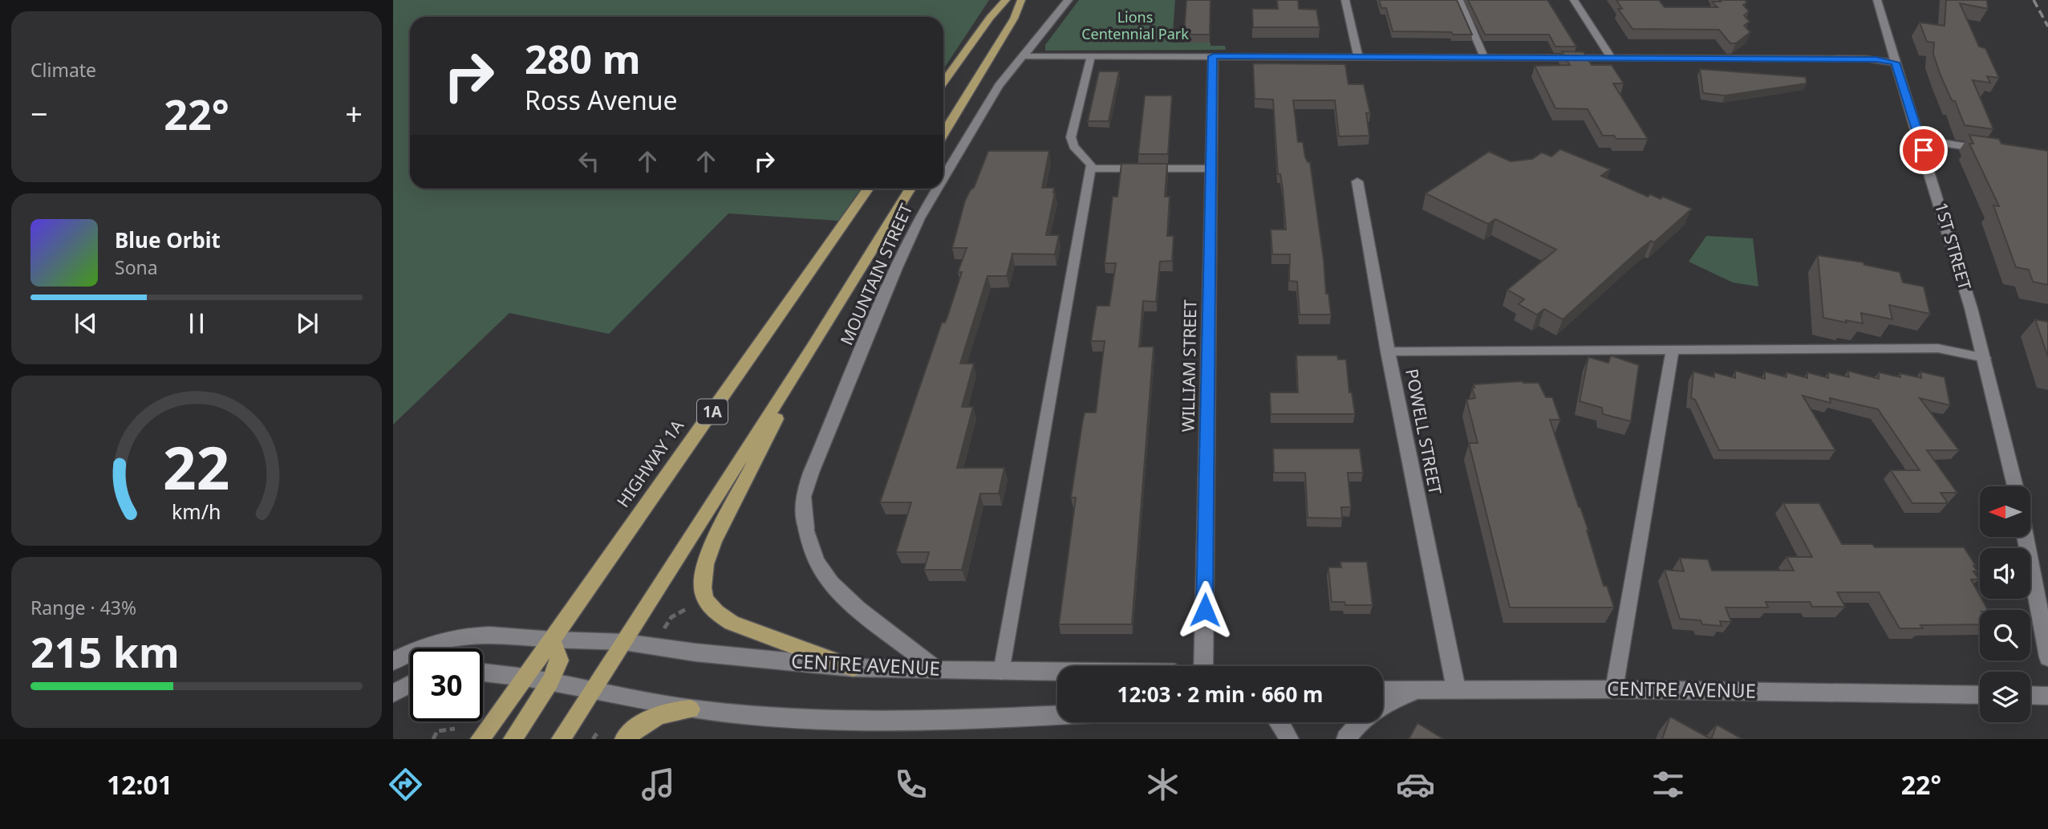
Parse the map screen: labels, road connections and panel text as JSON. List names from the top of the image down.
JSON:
{
  "streets": {
    "main road": ["1A", "HIGHWAY 1A"],
    "street": [
      "1ST STREET",
      "MOUNTAIN STREET",
      "WILLIAM STREET",
      "POWELL STREET",
      "CENTRE AVENUE"
    ]
  },
  "crossings": [
    ["MOUNTAIN STREET", "CENTRE AVENUE"],
    ["POWELL STREET", "CENTRE AVENUE"],
    ["HIGHWAY 1A", "CENTRE AVENUE"]
  ],
  "parks": ["Lions Centennial Park"],
  "north": "left",
  "page": {
    "tile": [
      "Climate",
      ["Range · 43%", "215 km"]
    ],
    "turn": ["280 m", "Ross Avenue"],
    "heat": ["−", "22°", "+"],
    "song": ["Blue Orbit", "Sona"],
    "limit": "30",
    "trip": "12:03 · 2 min · 660 m",
    "tabs": ["12:01", "22°"],
    "gauge": ["22", "km/h"]
  }
}
